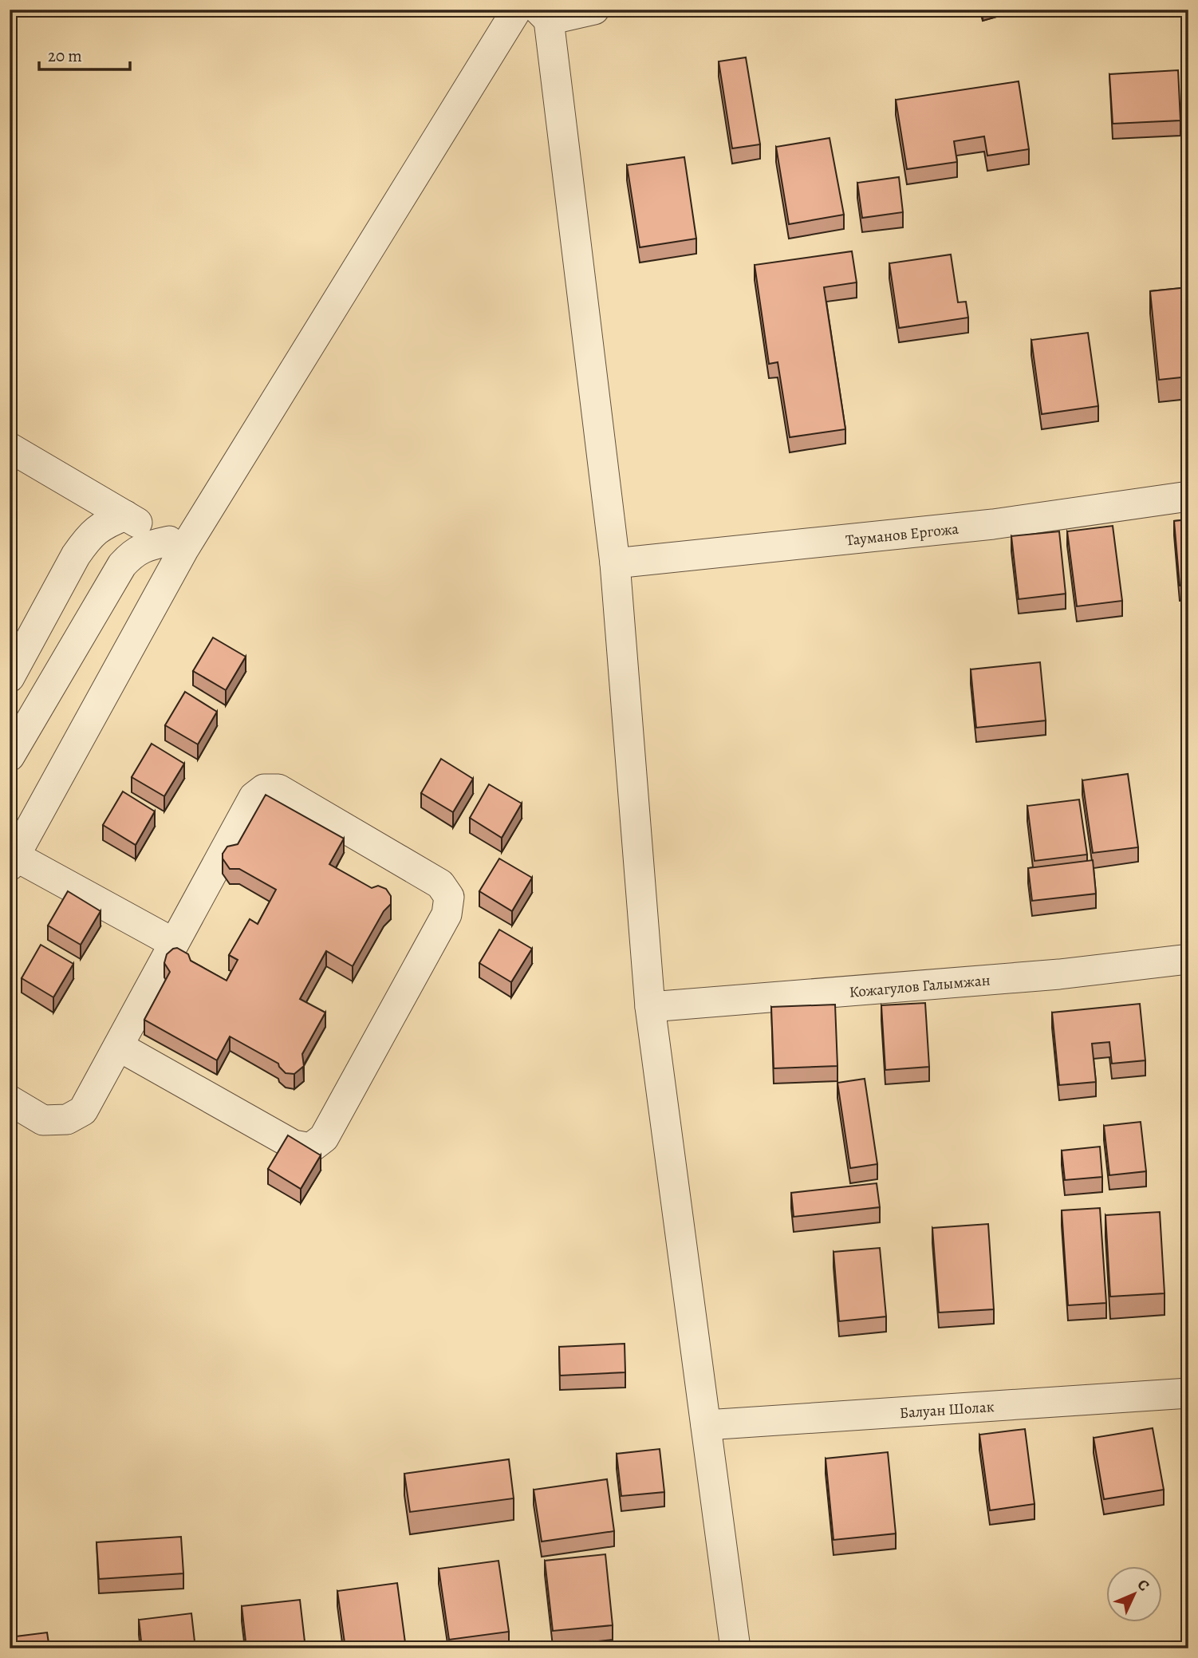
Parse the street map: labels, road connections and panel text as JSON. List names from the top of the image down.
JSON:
{
  "streets": {
    "street": ["Тауманов Ергожа", "Кожагулов Галымжан", "Балуан Шолак"]
  },
  "scale_bar": "20 m",
  "north": "top right"
}
